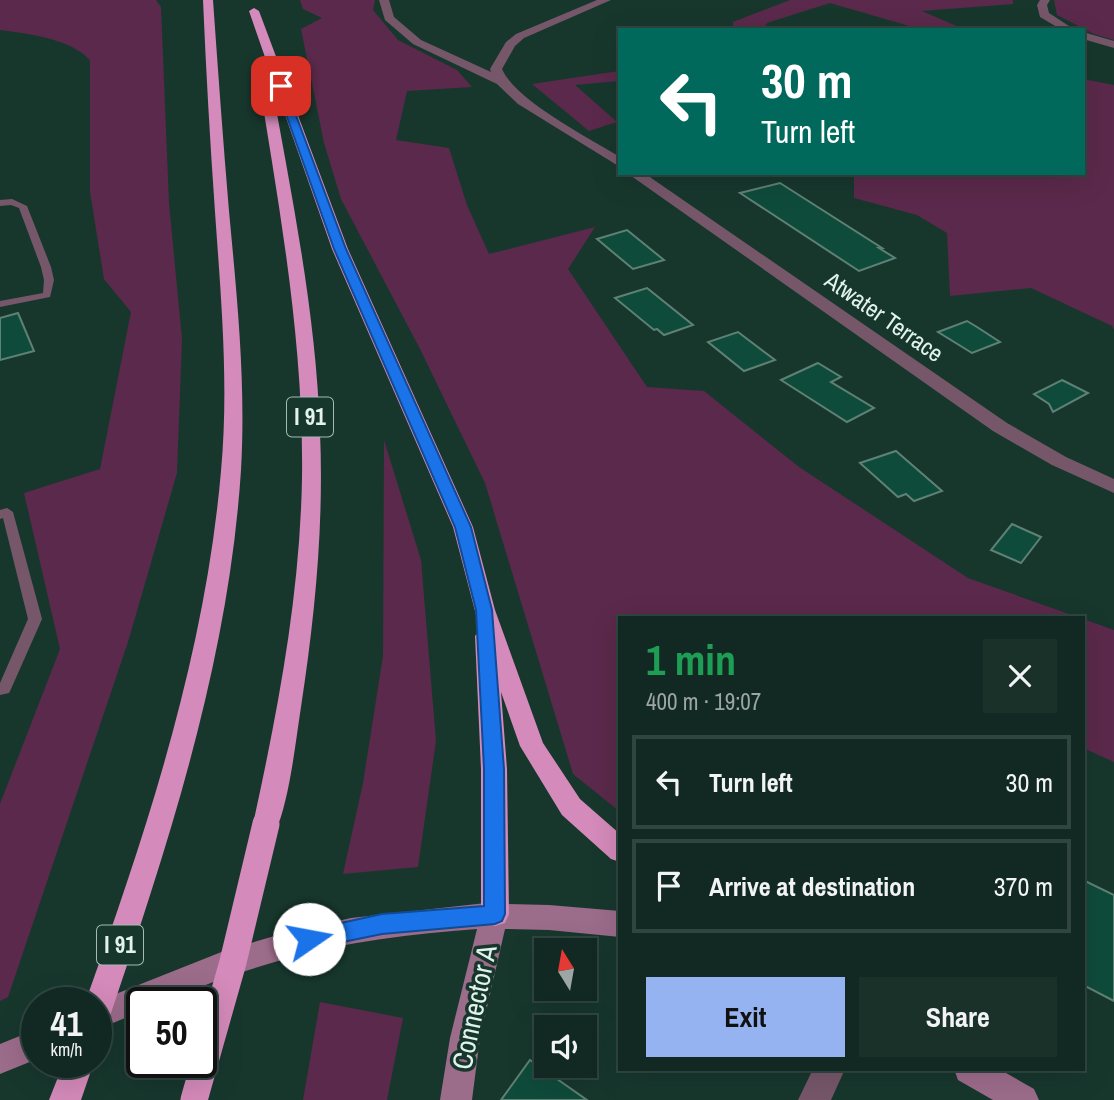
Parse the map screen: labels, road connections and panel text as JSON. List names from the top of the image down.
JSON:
{
  "streets": {
    "highway": ["I 91"],
    "main road": ["Connector A"],
    "street": ["Atwater Terrace"]
  },
  "north": "top",
  "page": {
    "turn": ["30 m", "Turn left"],
    "heading": ["1 min", "400 m · 19:07"],
    "list": [
      {
        "name": "Turn left",
        "value": "30 m"
      },
      {
        "name": "Arrive at destination",
        "value": "370 m"
      }
    ],
    "buttons": ["Exit", "Share"],
    "speed": "41 km/h",
    "limit": "50"
  }
}
